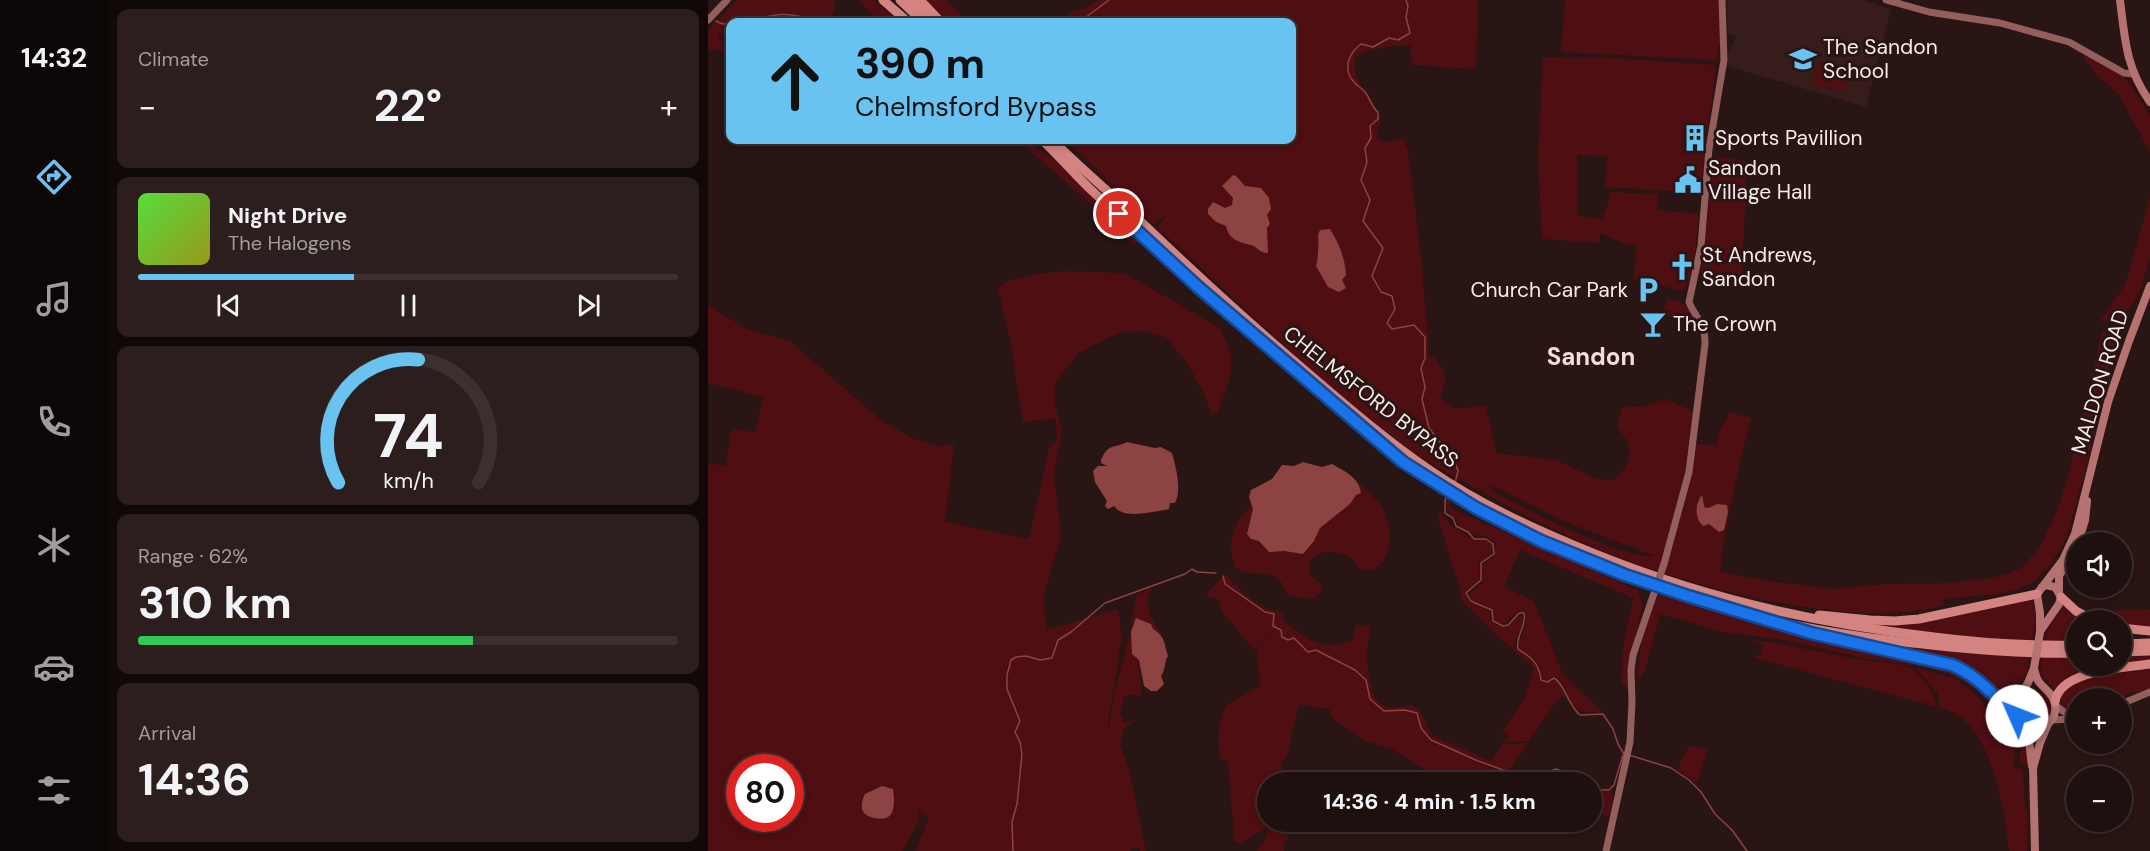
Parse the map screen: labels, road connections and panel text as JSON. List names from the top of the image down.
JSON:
{
  "streets": {
    "highway": ["CHELMSFORD BYPASS"],
    "main road": ["MALDON ROAD"]
  },
  "districts": ["Sandon"],
  "places": {
    "school or university": ["The Sandon School"],
    "building": ["Sports Pavillion"],
    "public building": ["Sandon Village Hall"],
    "church": ["St Andrews, Sandon"],
    "parking": ["Church Car Park"],
    "bar": ["The Crown"]
  },
  "page": {
    "tabs": "14:32",
    "tile": [
      "Climate",
      ["Range · 62%", "310 km"],
      ["Arrival", "14:36"]
    ],
    "turn": ["390 m", "Chelmsford Bypass"],
    "heat": ["−", "22°", "+"],
    "song": ["Night Drive", "The Halogens"],
    "map_buttons": ["+", "−"],
    "limit": "80",
    "trip": "14:36 · 4 min · 1.5 km",
    "gauge": ["74", "km/h"]
  }
}
